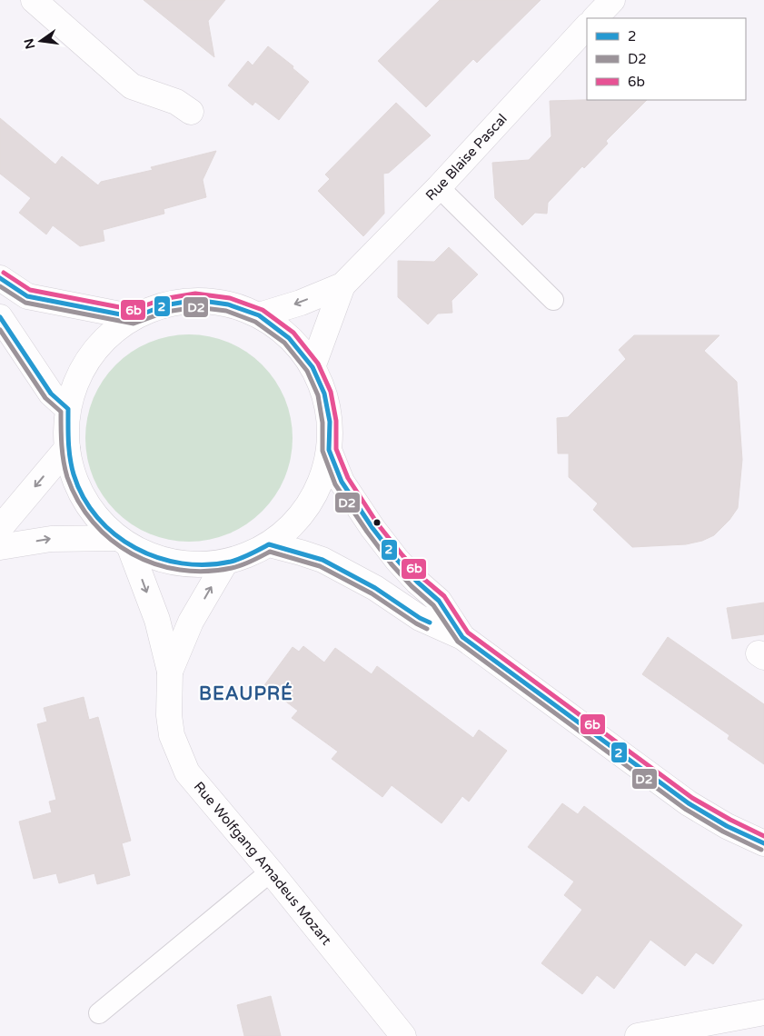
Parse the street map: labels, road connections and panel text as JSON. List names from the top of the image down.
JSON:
{
  "streets": {
    "street": ["Rue Blaise Pascal", "Rue Wolfgang Amadeus Mozart"]
  },
  "districts": ["BEAUPRÉ"],
  "lines": ["transit line 6b", "transit line 2", "transit line D2"],
  "legend": ["2", "D2", "6b"],
  "north": "left"
}
